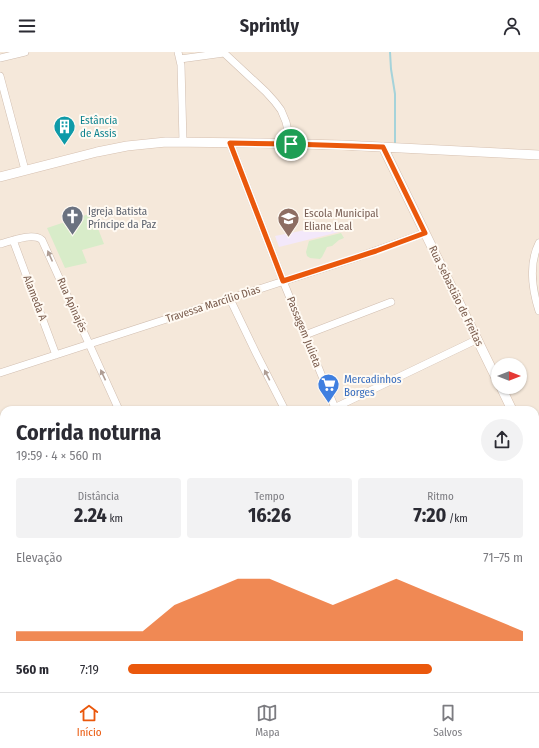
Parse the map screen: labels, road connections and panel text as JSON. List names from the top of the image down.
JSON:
{
  "streets": {
    "street": [
      "Rua Sebastião de Freitas",
      "Alameda A",
      "Travessa Marcílio Dias",
      "Rua Apinajés",
      "Passagem Julieta"
    ]
  },
  "crossings": [
    ["Rua Sebastião de Freitas", "Travessa Marcílio Dias"],
    ["Alameda A", "Travessa Marcílio Dias"],
    ["Alameda A", "Rua Apinajés"],
    ["Travessa Marcílio Dias", "Rua Apinajés"],
    ["Travessa Marcílio Dias", "Passagem Julieta"]
  ],
  "one_way": ["Rua Apinajés"],
  "places": {
    "building": ["Estância de Assis"],
    "church": ["Igreja Batista Príncipe da Paz"],
    "school or university": ["Escola Municipal Eliane Leal"],
    "supermarket": ["Mercadinhos Borges"]
  },
  "north": "right",
  "page": {
    "header": "Sprintly",
    "heading": ["Corrida noturna", "19:59 · 4 × 560 m"],
    "stats": [
      ["Distância", "2.24 km"],
      ["Tempo", "16:26"],
      ["Ritmo", "7:20 /km"]
    ],
    "chart": ["Elevação", "71–75 m"],
    "list": [
      {
        "name": "560 m",
        "note": "7:19"
      }
    ],
    "tabs": ["Início", "Mapa", "Salvos"]
  }
}
